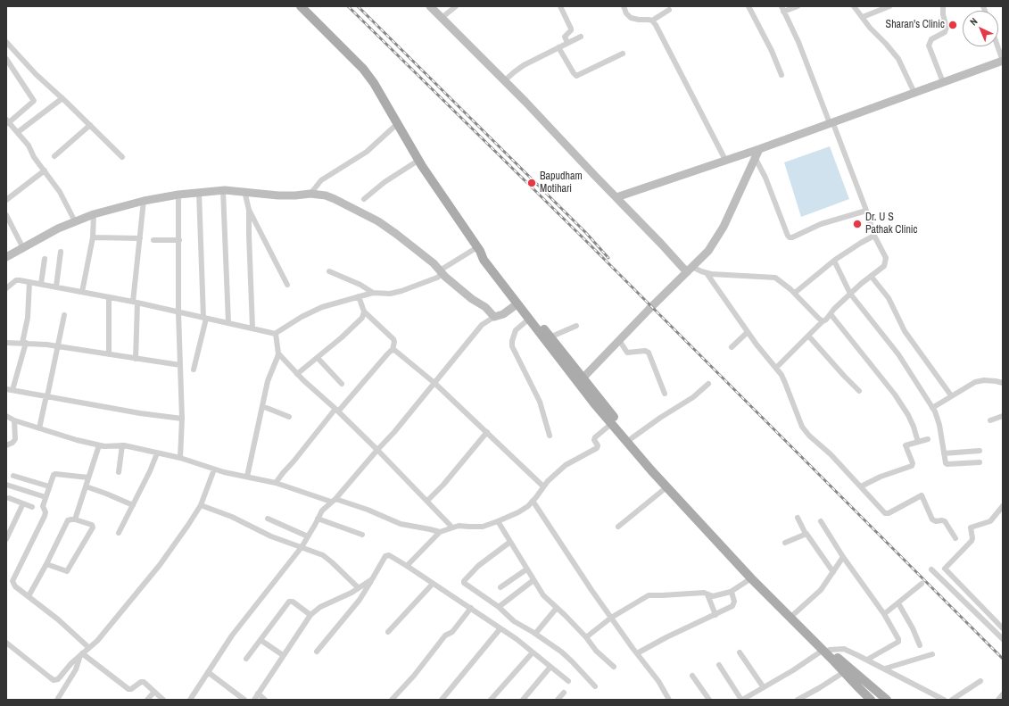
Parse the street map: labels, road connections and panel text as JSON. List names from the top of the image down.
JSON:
{
  "places": ["Sharan's Clinic", "Bapudham Motihari", "Dr. U S Pathak Clinic"],
  "north": "top left"
}
